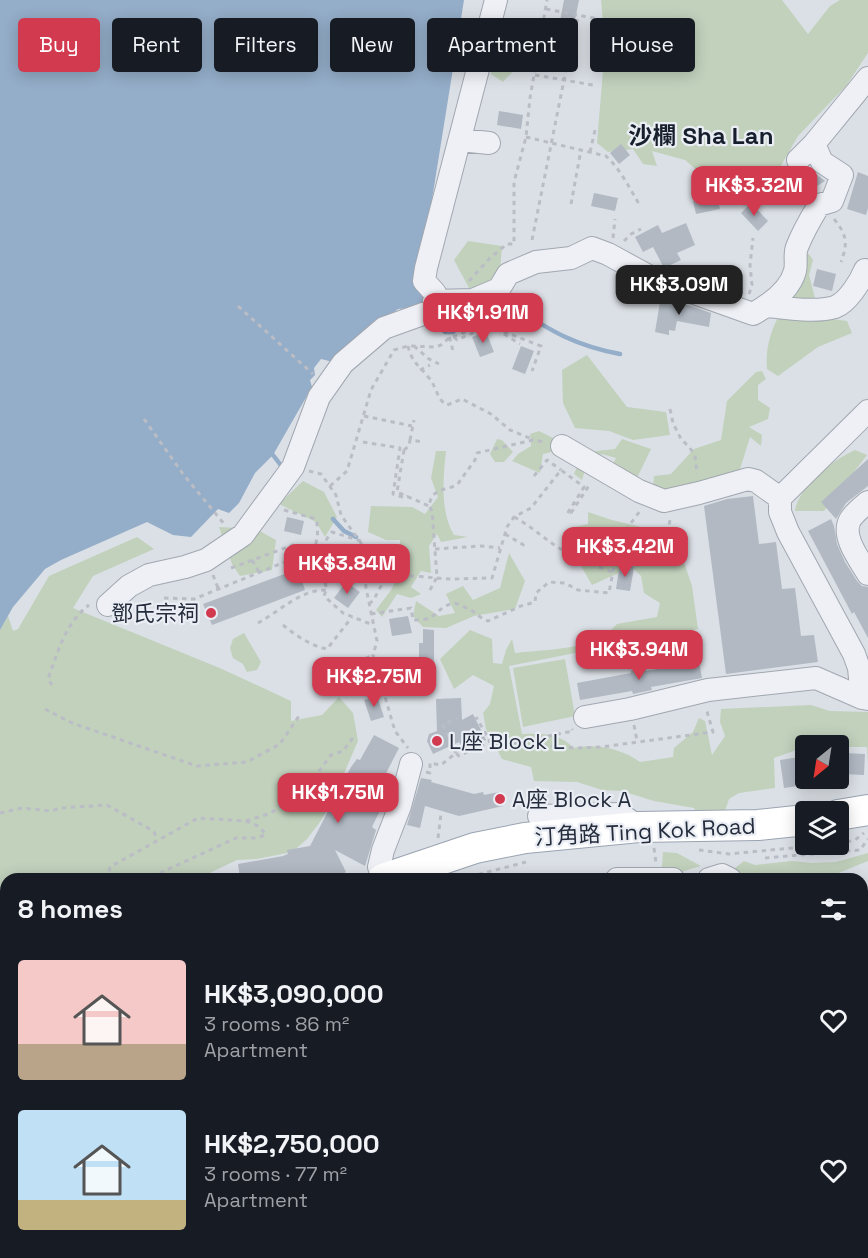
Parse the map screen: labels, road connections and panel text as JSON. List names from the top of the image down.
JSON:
{
  "streets": {
    "main road": ["汀角路 Ting Kok Road"]
  },
  "districts": ["沙欄 Sha Lan"],
  "places": ["鄧氏宗祠", "L座 Block L", "A座 Block A"],
  "north": "bottom left",
  "page": {
    "chip": [
      "Buy",
      "Rent",
      "Filters",
      "New",
      "Apartment",
      "House"
    ],
    "price": [
      "HK$3.32M",
      "HK$3.09M",
      "HK$1.91M",
      "HK$3.42M",
      "HK$3.84M",
      "HK$3.94M",
      "HK$2.75M",
      "HK$1.75M"
    ],
    "heading": "8 homes",
    "list": [
      {
        "name": "HK$3,090,000",
        "note": "3 rooms · 86 m² · Apartment"
      },
      {
        "name": "HK$2,750,000",
        "note": "3 rooms · 77 m² · Apartment"
      }
    ]
  }
}
